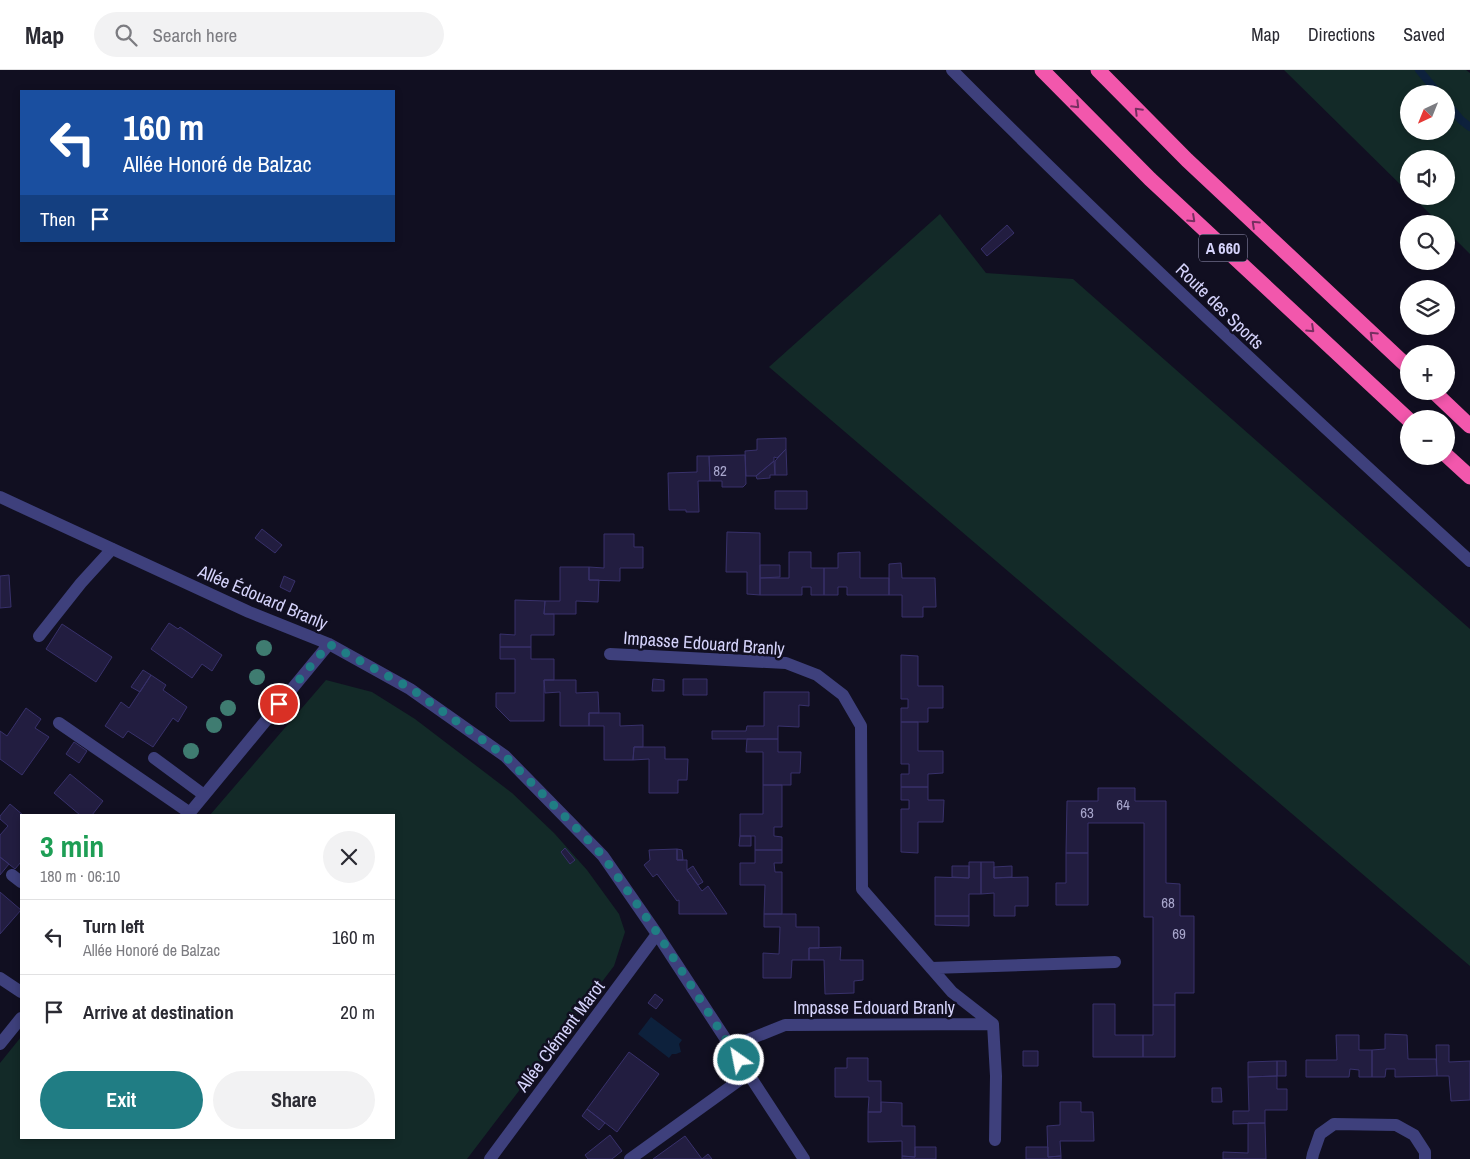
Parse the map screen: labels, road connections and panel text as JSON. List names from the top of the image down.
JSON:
{
  "streets": {
    "highway": ["A 660"],
    "street": [
      "Route des Sports",
      "Allée Édouard Branly",
      "Impasse Edouard Branly",
      "Allée Clément Marot"
    ]
  },
  "crossings": [
    ["Allée Édouard Branly", "Impasse Edouard Branly"],
    ["Allée Édouard Branly", "Allée Clément Marot"]
  ],
  "house_numbers": [
    "82",
    "64",
    "63",
    "68",
    "69"
  ],
  "north": "bottom left",
  "page": {
    "header": "Map",
    "search": "Search here",
    "nav": ["Map", "Directions", "Saved"],
    "map_buttons": ["+", "−"],
    "turn": ["160 m", "Allée Honoré de Balzac"],
    "then": "Then",
    "heading": ["3 min", "180 m · 06:10"],
    "list": [
      {
        "name": "Turn left",
        "note": "Allée Honoré de Balzac",
        "value": "160 m"
      },
      {
        "name": "Arrive at destination",
        "value": "20 m"
      }
    ],
    "buttons": ["Exit", "Share"]
  }
}
